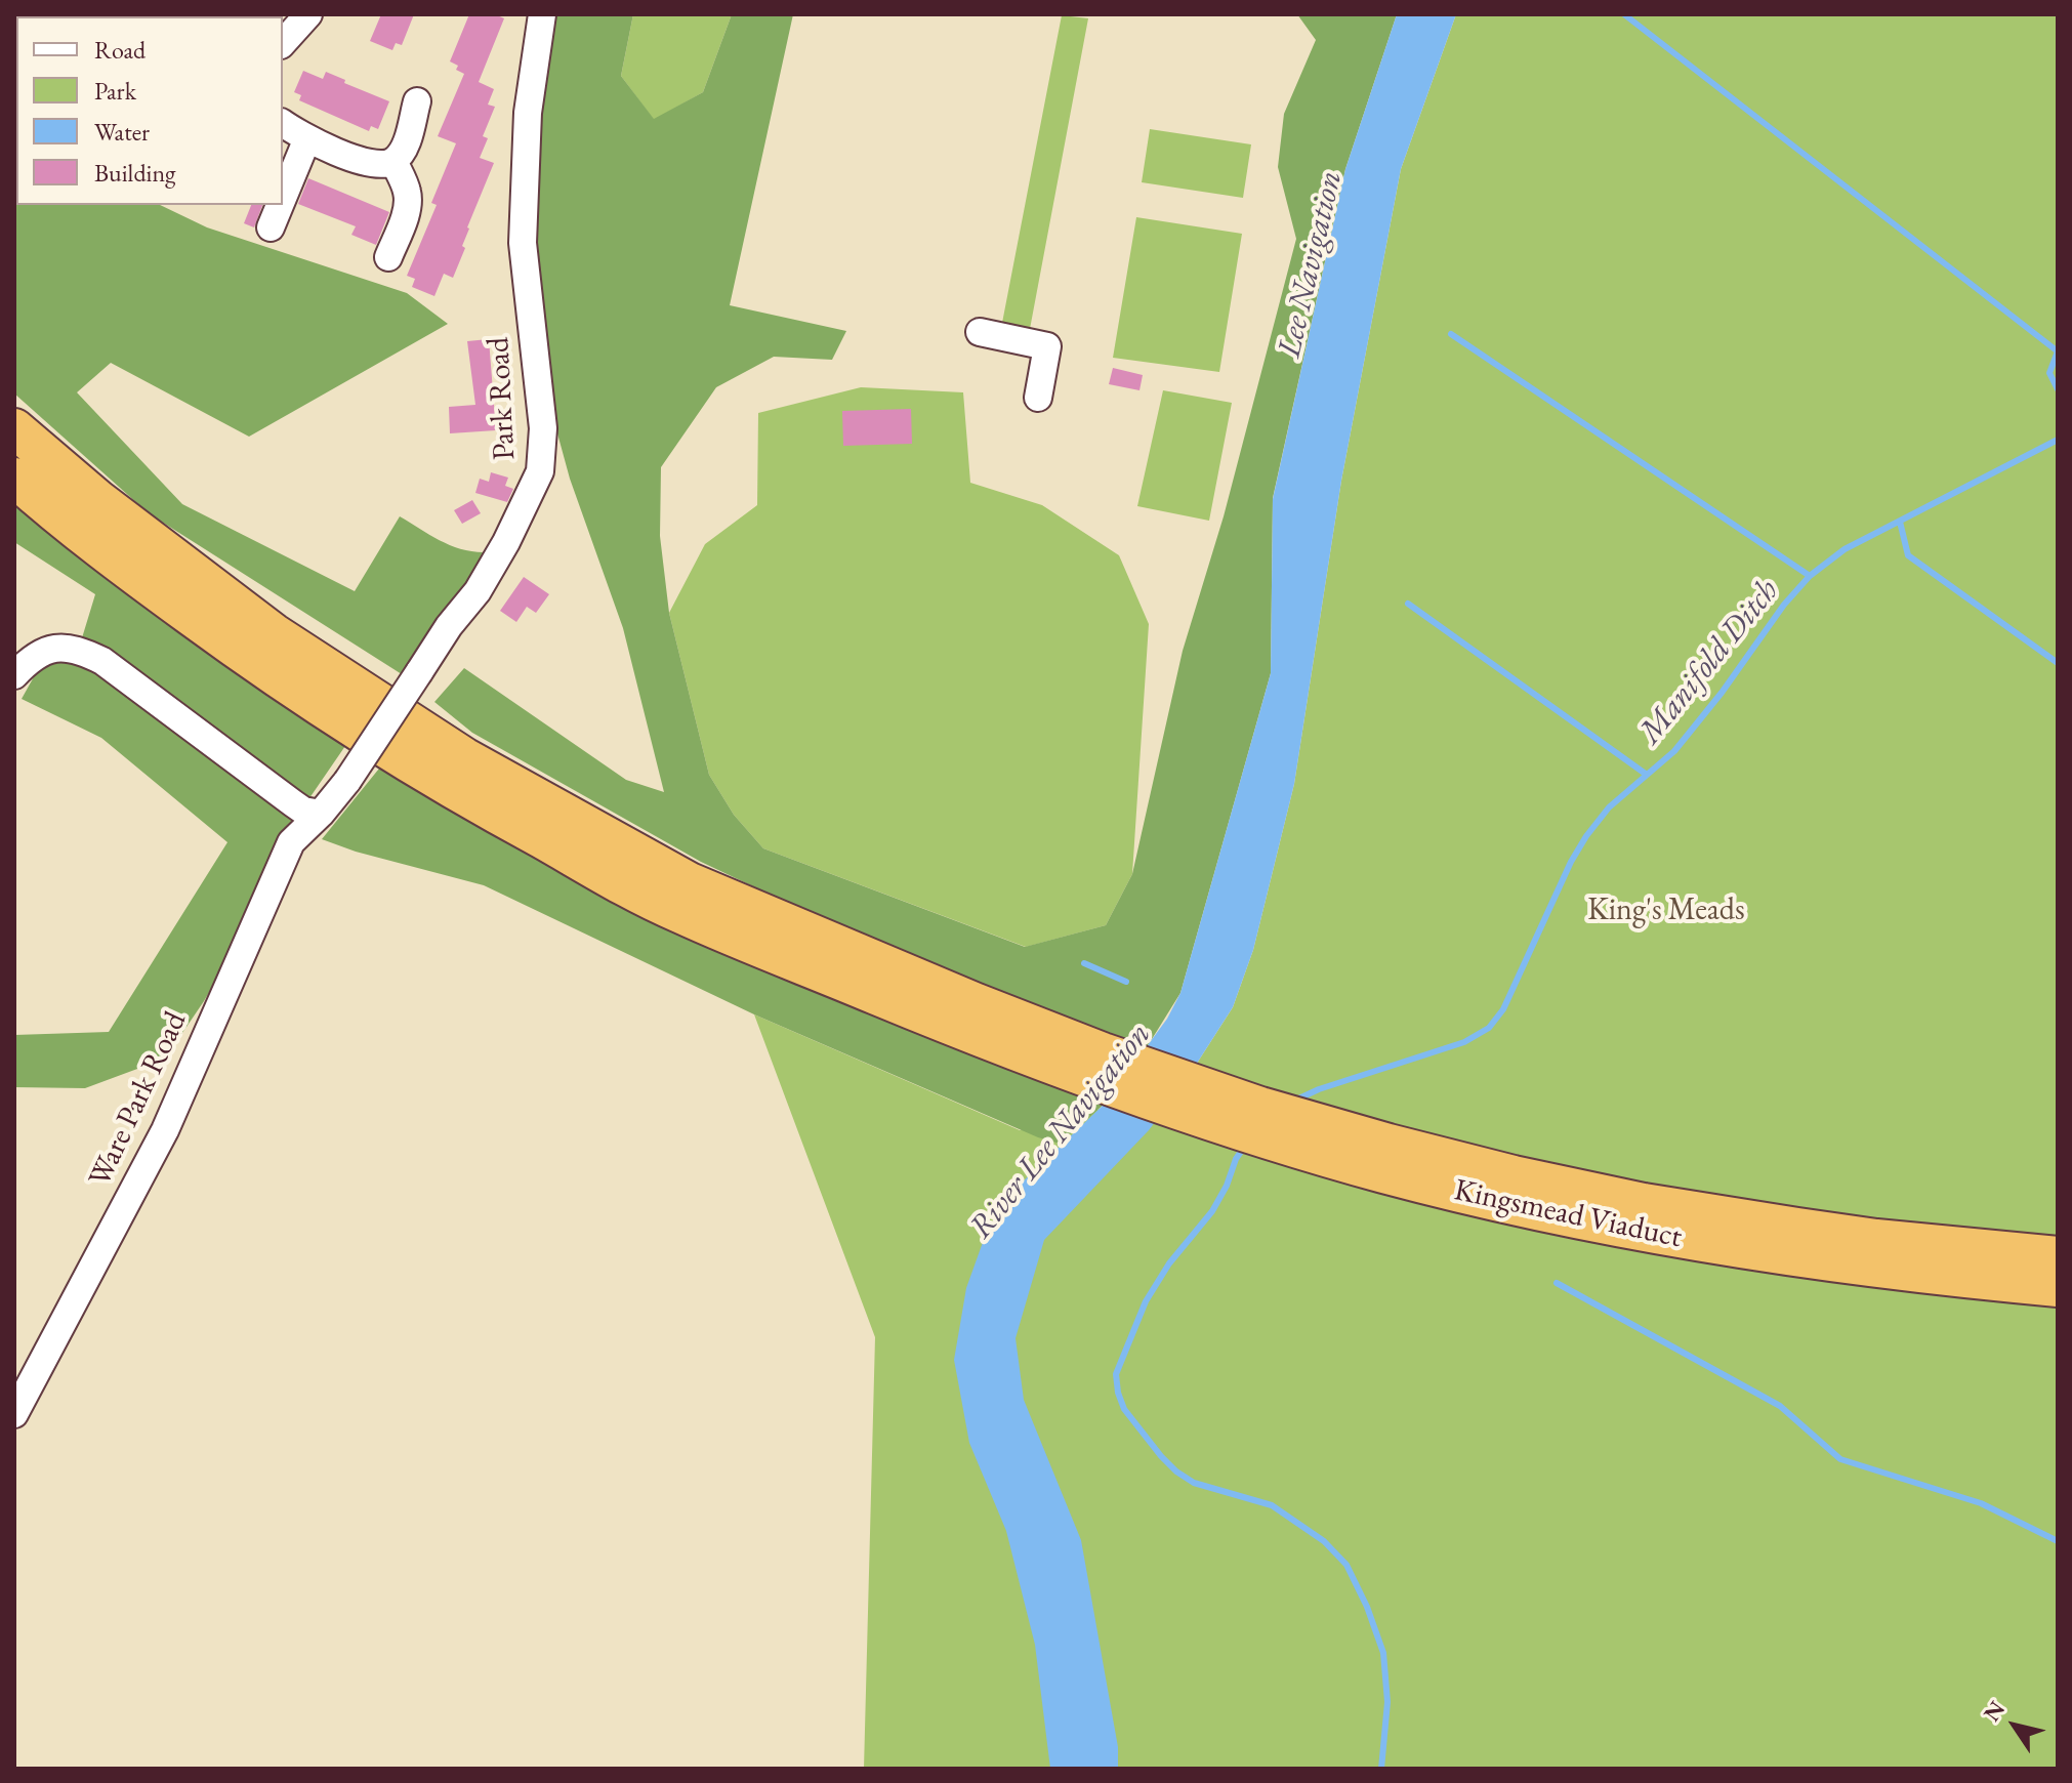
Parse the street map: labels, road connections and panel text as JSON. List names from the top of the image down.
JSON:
{
  "streets": {
    "highway": ["Kingsmead Viaduct"],
    "street": ["Park Road", "Ware Park Road"]
  },
  "crossings": [
    ["Park Road", "Ware Park Road"]
  ],
  "water": ["Lee Navigation", "Manifold Ditch", "River Lee Navigation"],
  "parks": ["King's Meads"],
  "legend": [
    "Road",
    "Park",
    "Water",
    "Building"
  ],
  "north": "top left"
}
